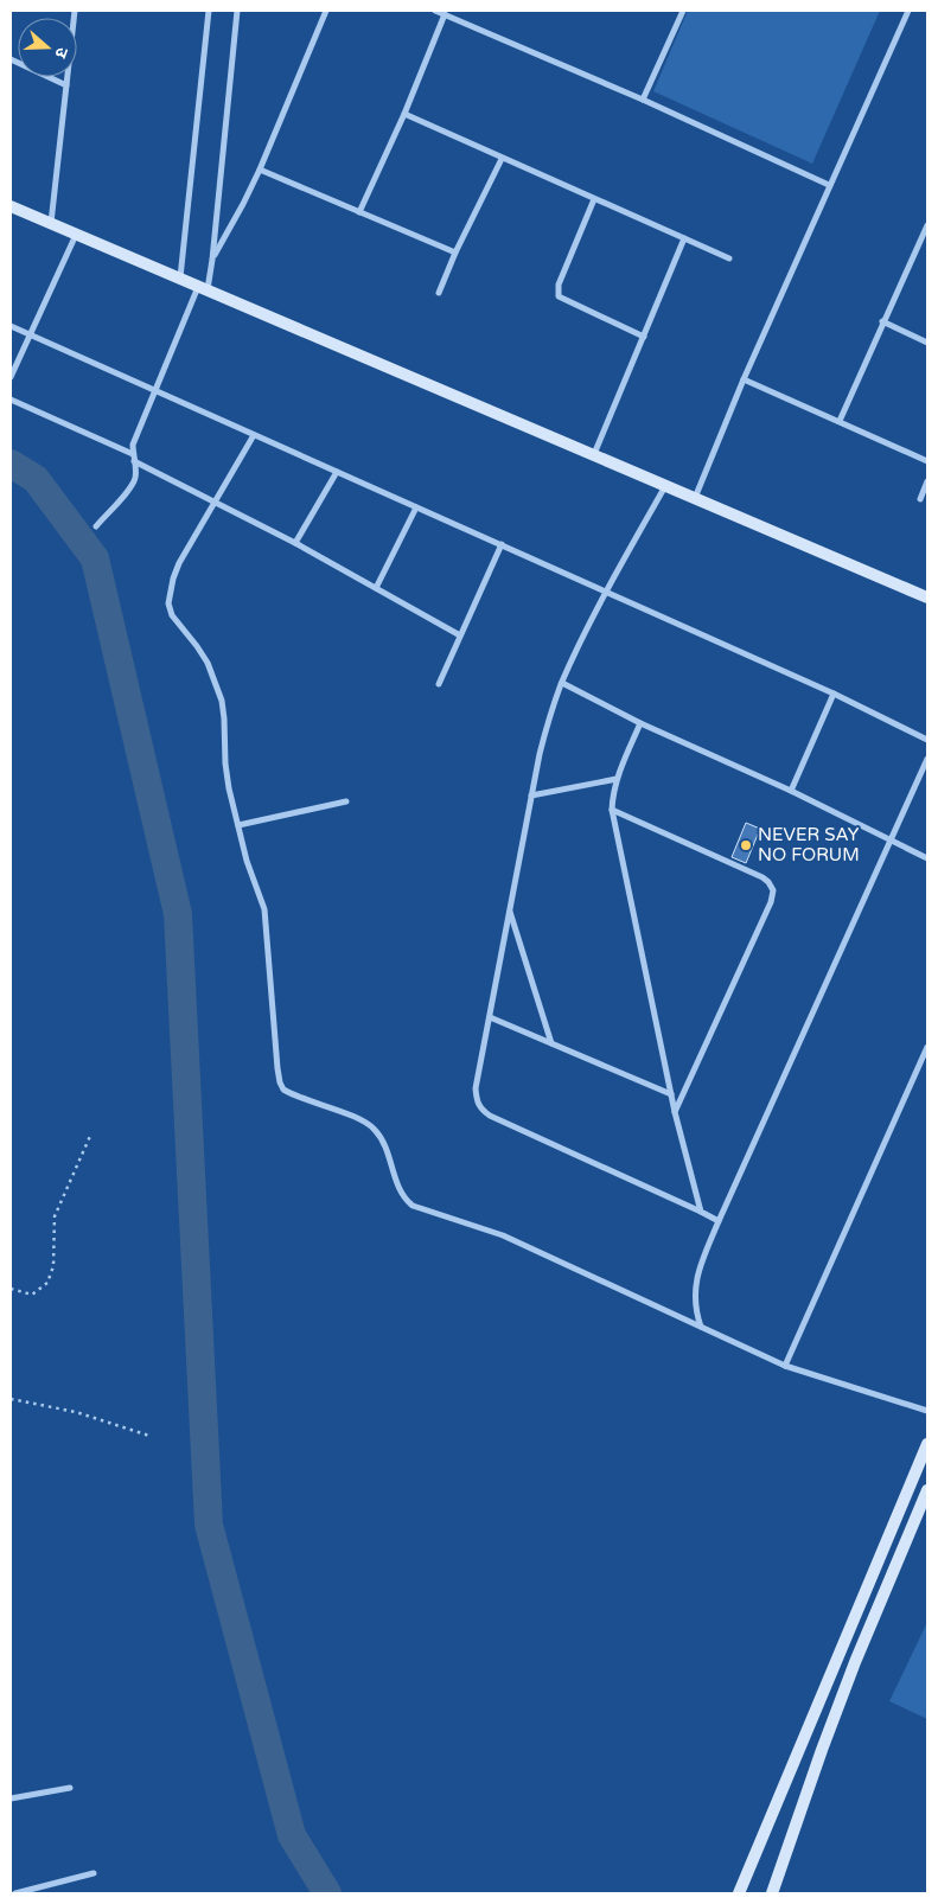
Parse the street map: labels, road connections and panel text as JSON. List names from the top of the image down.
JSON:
{
  "places": ["NEVER SAY NO FORUM"],
  "north": "right"
}
